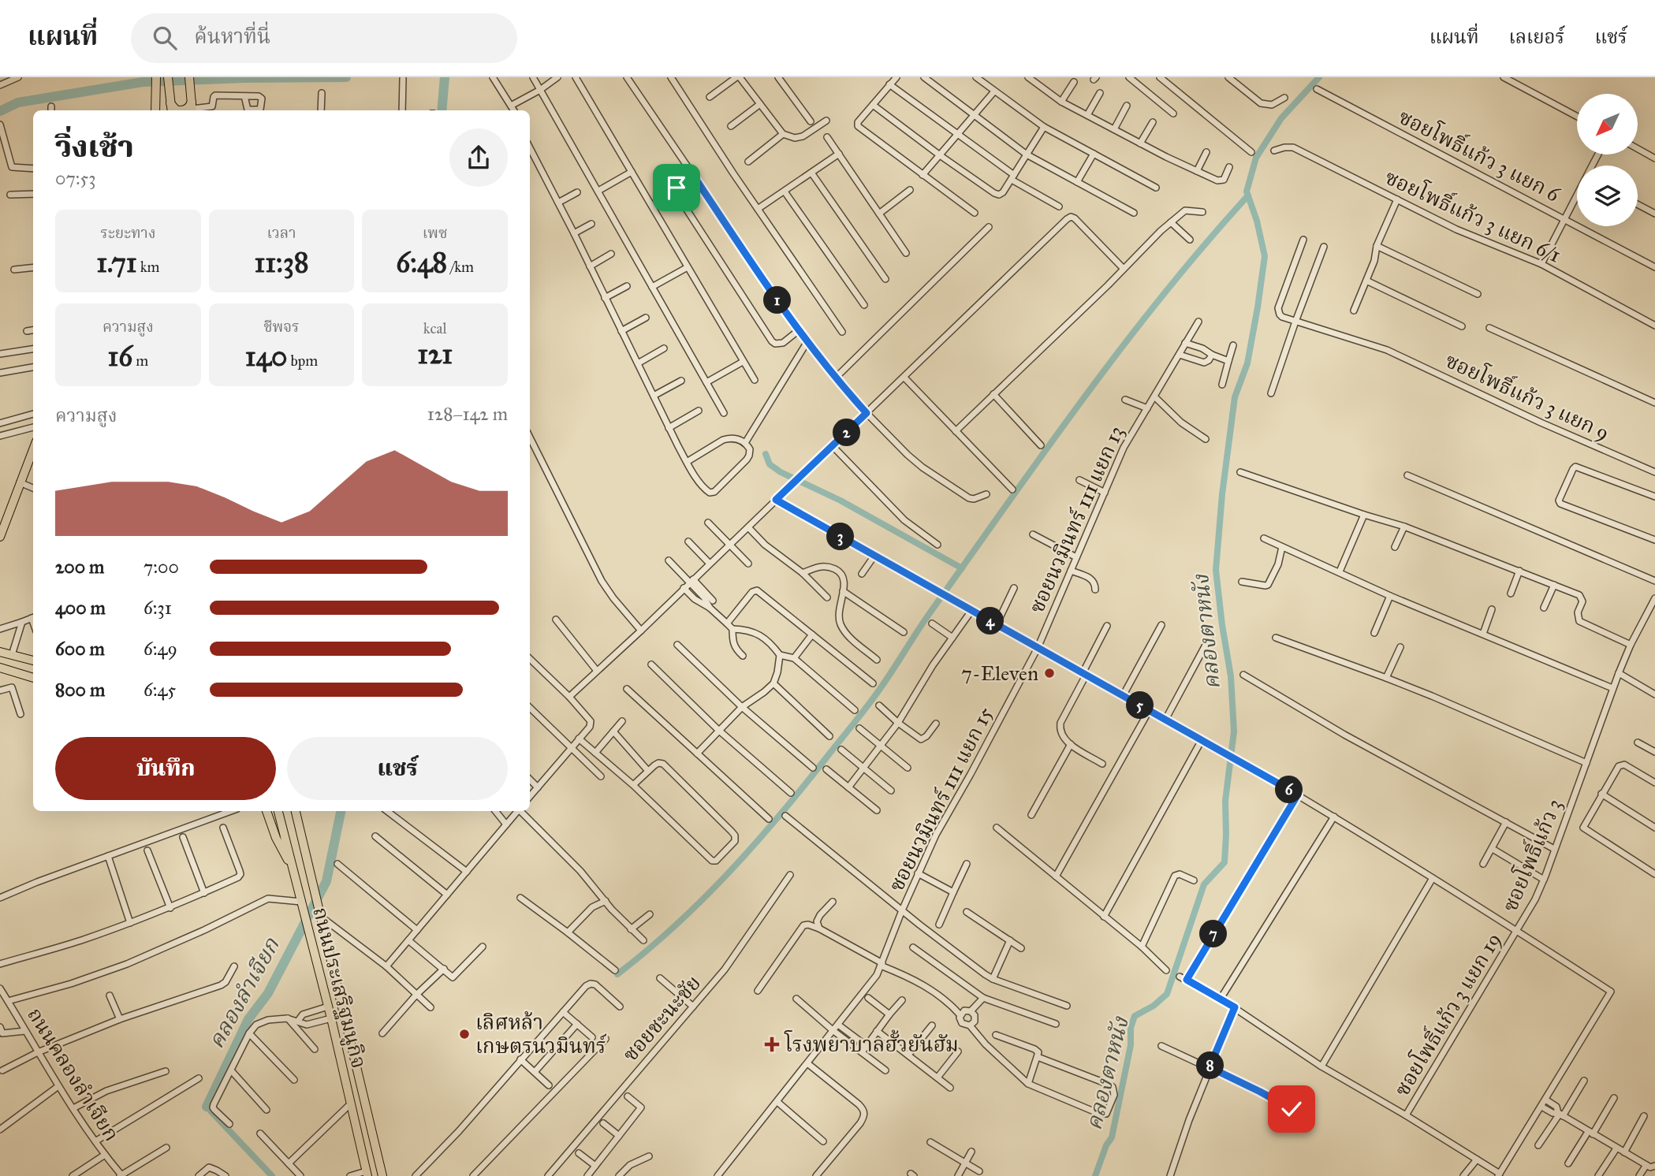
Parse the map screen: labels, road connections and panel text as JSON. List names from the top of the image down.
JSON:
{
  "streets": {
    "main road": ["ถนนประเสริฐมนูกิจ"],
    "street": [
      "ซอยโพธิ์แก้ว 3 แยก 6",
      "ซอยโพธิ์แก้ว 3 แยก 6/1",
      "ซอยโพธิ์แก้ว 3 แยก 9",
      "ซอยนวมินทร์ 111 แยก 13",
      "ซอยนวมินทร์ 111 แยก 15",
      "ซอยโพธิ์แก้ว 3",
      "ซอยโพธิ์แก้ว 3 แยก 19",
      "ซอยชะนะชัย",
      "ถนนคลองลำเจียก"
    ]
  },
  "crossings": [
    ["ซอยนวมินทร์ 111 แยก 13", "ซอยนวมินทร์ 111 แยก 15"],
    ["ซอยโพธิ์แก้ว 3", "ซอยโพธิ์แก้ว 3 แยก 19"]
  ],
  "water": ["คลองตาหนัง", "คลองลำเจียก"],
  "places": {
    "other": ["7-Eleven", "เลิศหล้า เกษตรนวมินทร์"],
    "health": ["โรงพยาบาลฮั้วยันฮัม"]
  },
  "north": "bottom left",
  "page": {
    "header": "แผนที่",
    "search": "ค้นหาที่นี่",
    "nav": ["แผนที่", "เลเยอร์", "แชร์"],
    "heading": ["วิ่งเช้า", "07:53"],
    "stats": [
      ["ระยะทาง", "1.71 km"],
      ["เวลา", "11:38"],
      ["เพซ", "6:48 /km"],
      ["ความสูง", "16 m"],
      ["ชีพจร", "140 bpm"],
      ["kcal", "121"]
    ],
    "pins": [
      "1",
      "2",
      "3",
      "4",
      "5",
      "6",
      "7",
      "8"
    ],
    "chart": ["ความสูง", "128–142 m"],
    "list": [
      {
        "name": "200 m",
        "note": "7:00"
      },
      {
        "name": "400 m",
        "note": "6:31"
      },
      {
        "name": "600 m",
        "note": "6:49"
      },
      {
        "name": "800 m",
        "note": "6:45"
      }
    ],
    "buttons": ["บันทึก", "แชร์"]
  }
}
